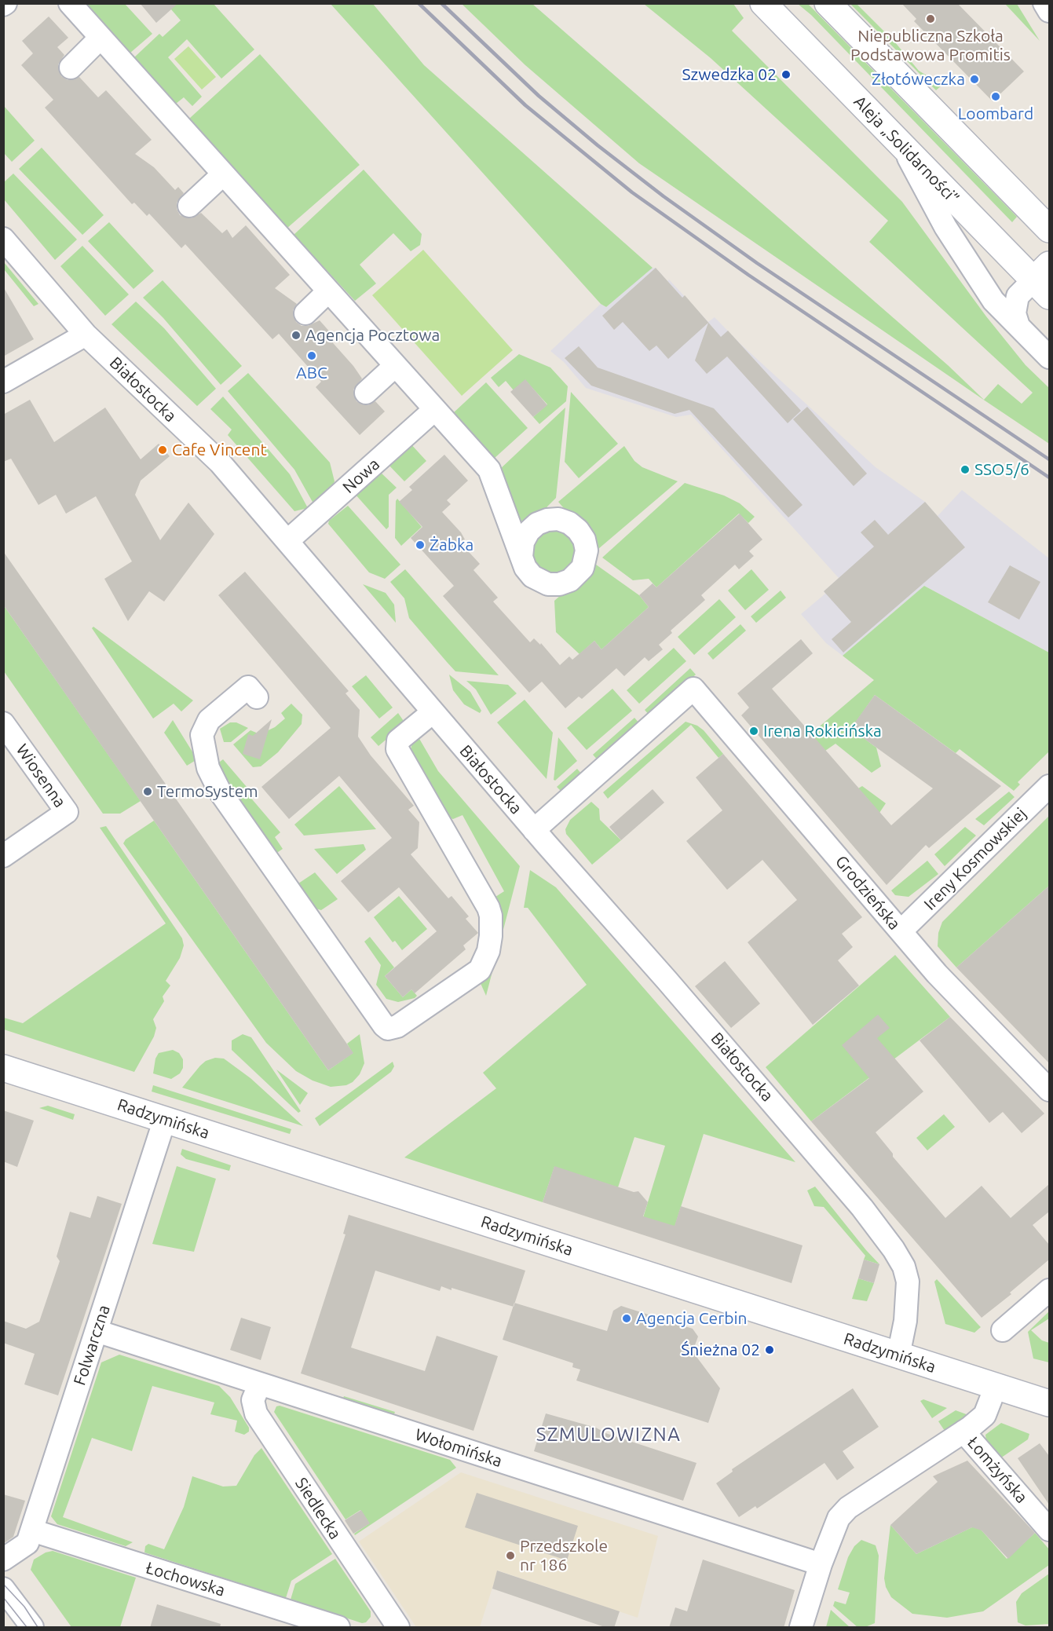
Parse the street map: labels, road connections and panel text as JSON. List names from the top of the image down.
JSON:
{
  "streets": {
    "street": [
      "Aleja „Solidarności”",
      "Białostocka",
      "Nowa",
      "Wiosenna",
      "Ireny Kosmowskiej",
      "Grodzieńska",
      "Radzymińska",
      "Folwarczna",
      "Wołomińska",
      "Łomżyńska",
      "Siedlecka",
      "Łochowska"
    ]
  },
  "crossings": [
    ["Białostocka", "Nowa"],
    ["Białostocka", "Grodzieńska"],
    ["Białostocka", "Radzymińska"],
    ["Ireny Kosmowskiej", "Grodzieńska"],
    ["Radzymińska", "Folwarczna"],
    ["Folwarczna", "Wołomińska"],
    ["Folwarczna", "Łochowska"],
    ["Wołomińska", "Siedlecka"]
  ],
  "districts": ["SZMULOWIZNA"],
  "places": [
    "Niepubliczna Szkoła Podstawowa Promitis",
    "Szwedzka 02",
    "Złotóweczka",
    "Loombard",
    "Agencja Pocztowa",
    "ABC",
    "Cafe Vincent",
    "SSO5/6",
    "Żabka",
    "Irena Rokicińska",
    "TermoSystem",
    "Agencja Cerbin",
    "Śnieżna 02",
    "Przedszkole nr 186"
  ]
}
